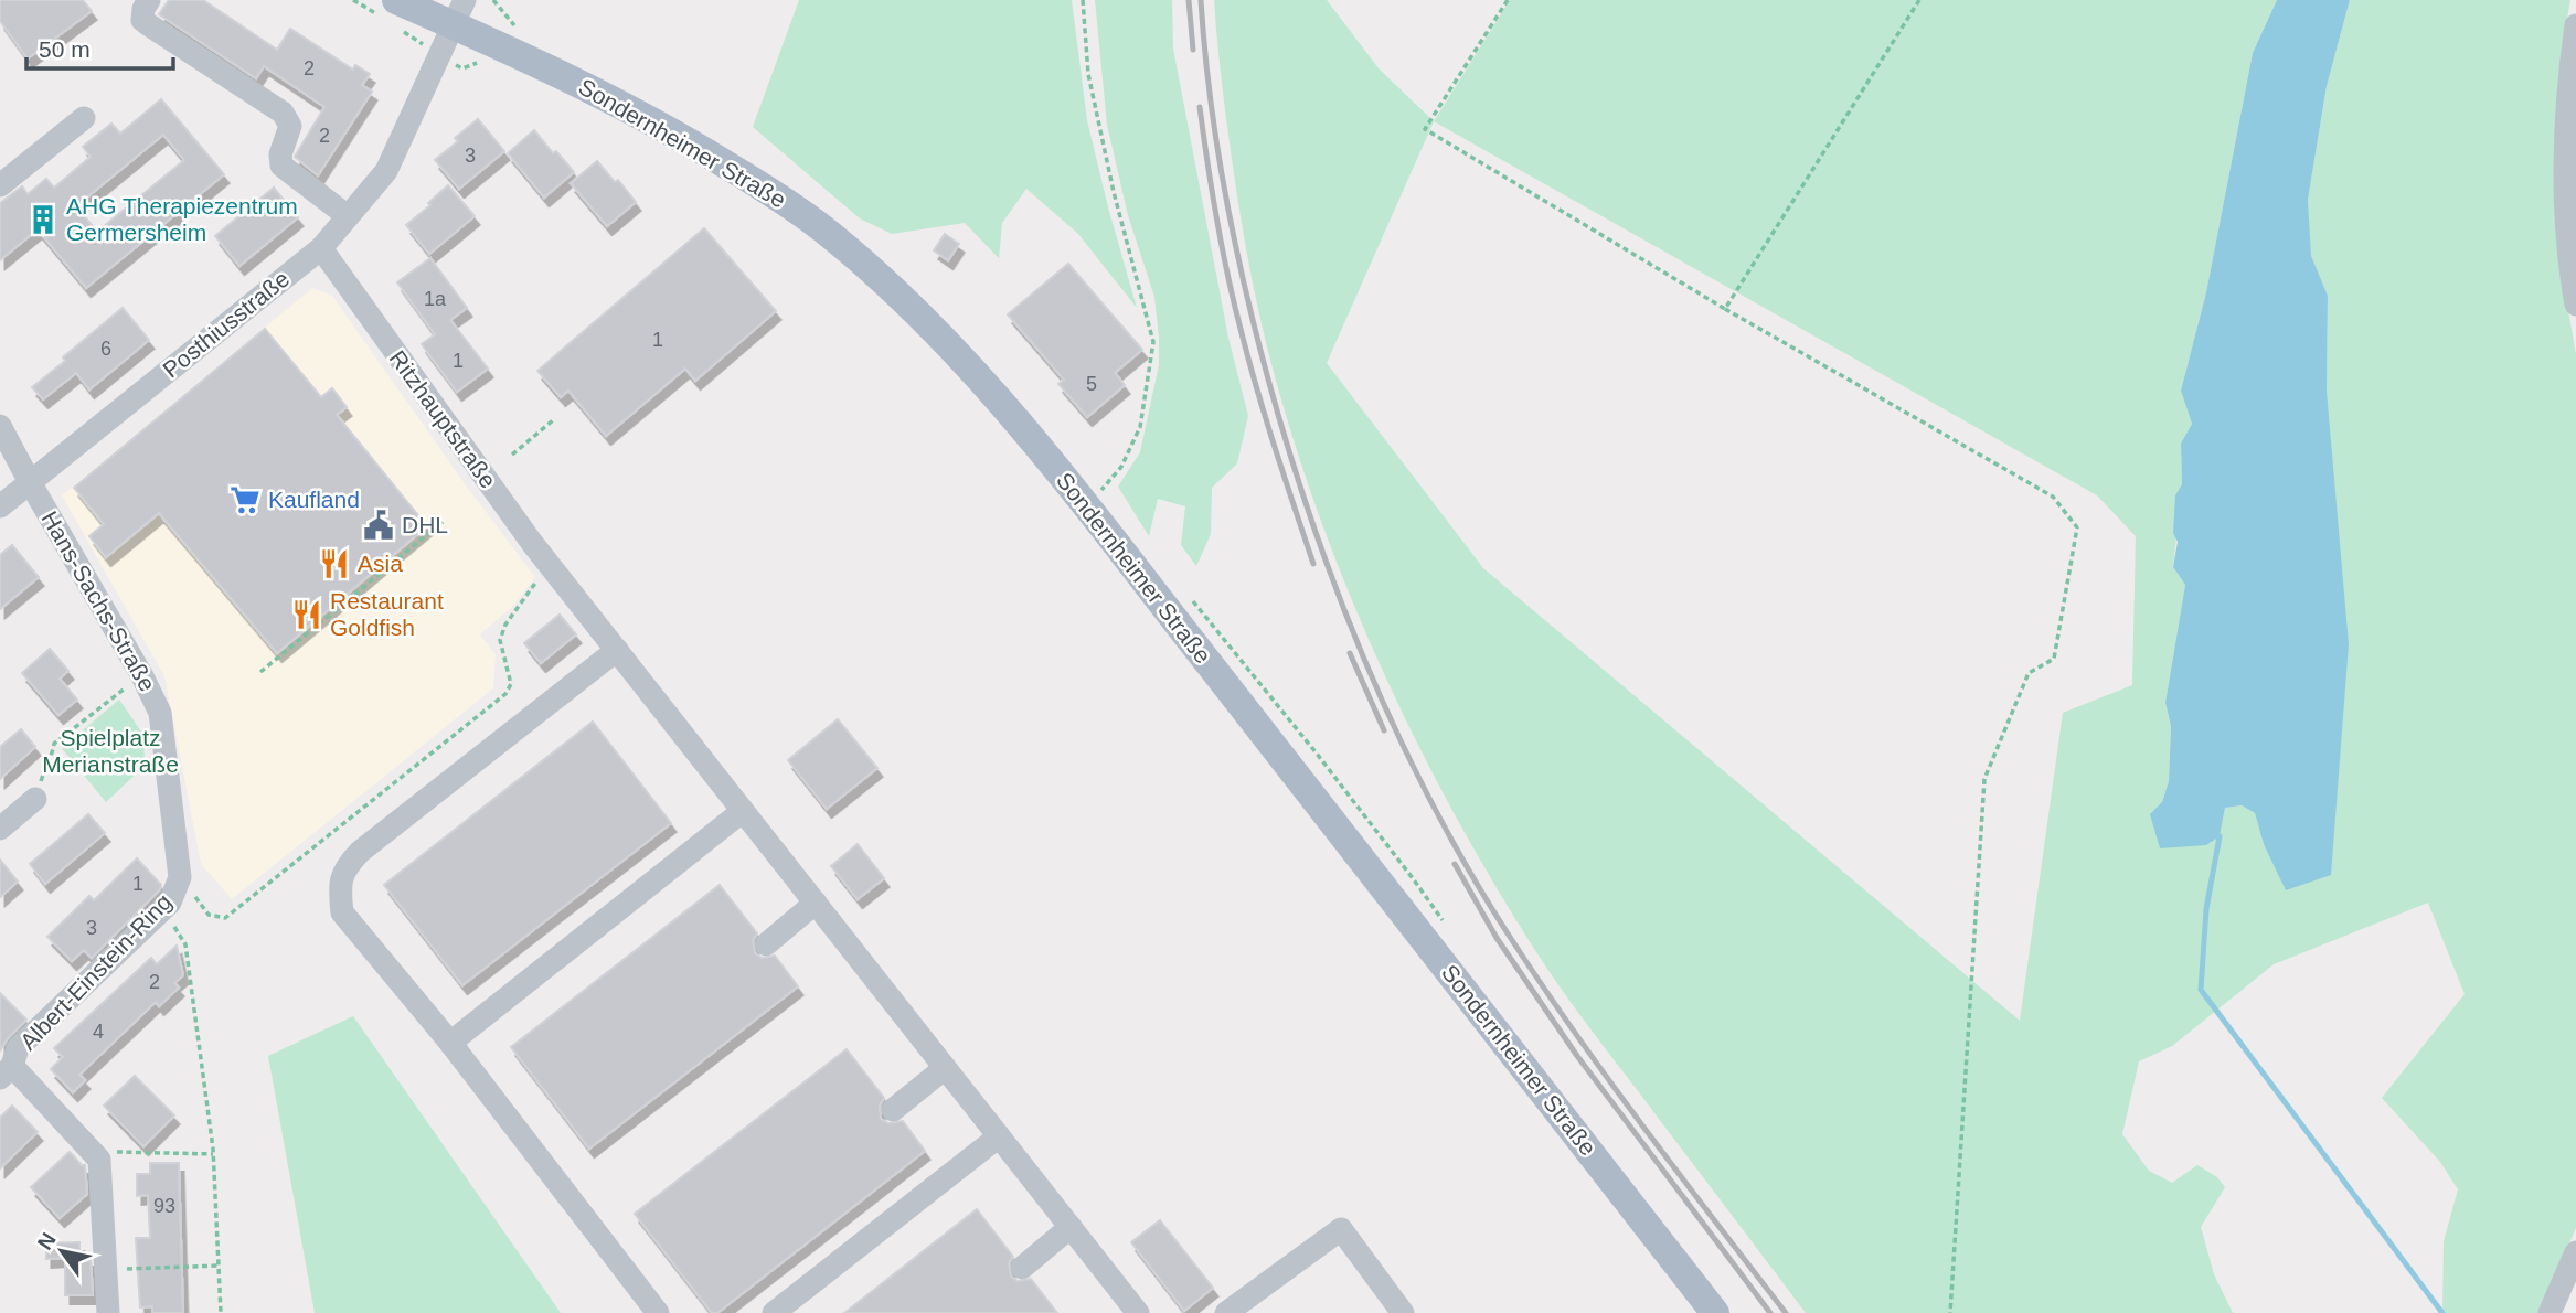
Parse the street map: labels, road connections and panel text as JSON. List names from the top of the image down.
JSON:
{
  "streets": {
    "main road": ["Sondernheimer Straße"],
    "street": [
      "Posthiusstraße",
      "Ritzhauptstraße",
      "Hans-Sachs-Straße",
      "Albert-Einstein-Ring"
    ]
  },
  "crossings": [
    ["Sondernheimer Straße", "Posthiusstraße"],
    ["Posthiusstraße", "Ritzhauptstraße"],
    ["Posthiusstraße", "Hans-Sachs-Straße"],
    ["Hans-Sachs-Straße", "Albert-Einstein-Ring"]
  ],
  "parks": ["Spielplatz Merianstraße"],
  "places": {
    "building": ["AHG Therapiezentrum Germersheim"],
    "supermarket": ["Kaufland"],
    "public building": ["DHL"],
    "restaurant": ["Asia", "Restaurant Goldfish"]
  },
  "house_numbers": [
    "2",
    "2",
    "3",
    "1a",
    "1",
    "6",
    "1",
    "5",
    "1",
    "3",
    "2",
    "4",
    "93"
  ],
  "scale_bar": "50 m",
  "north": "top left"
}
